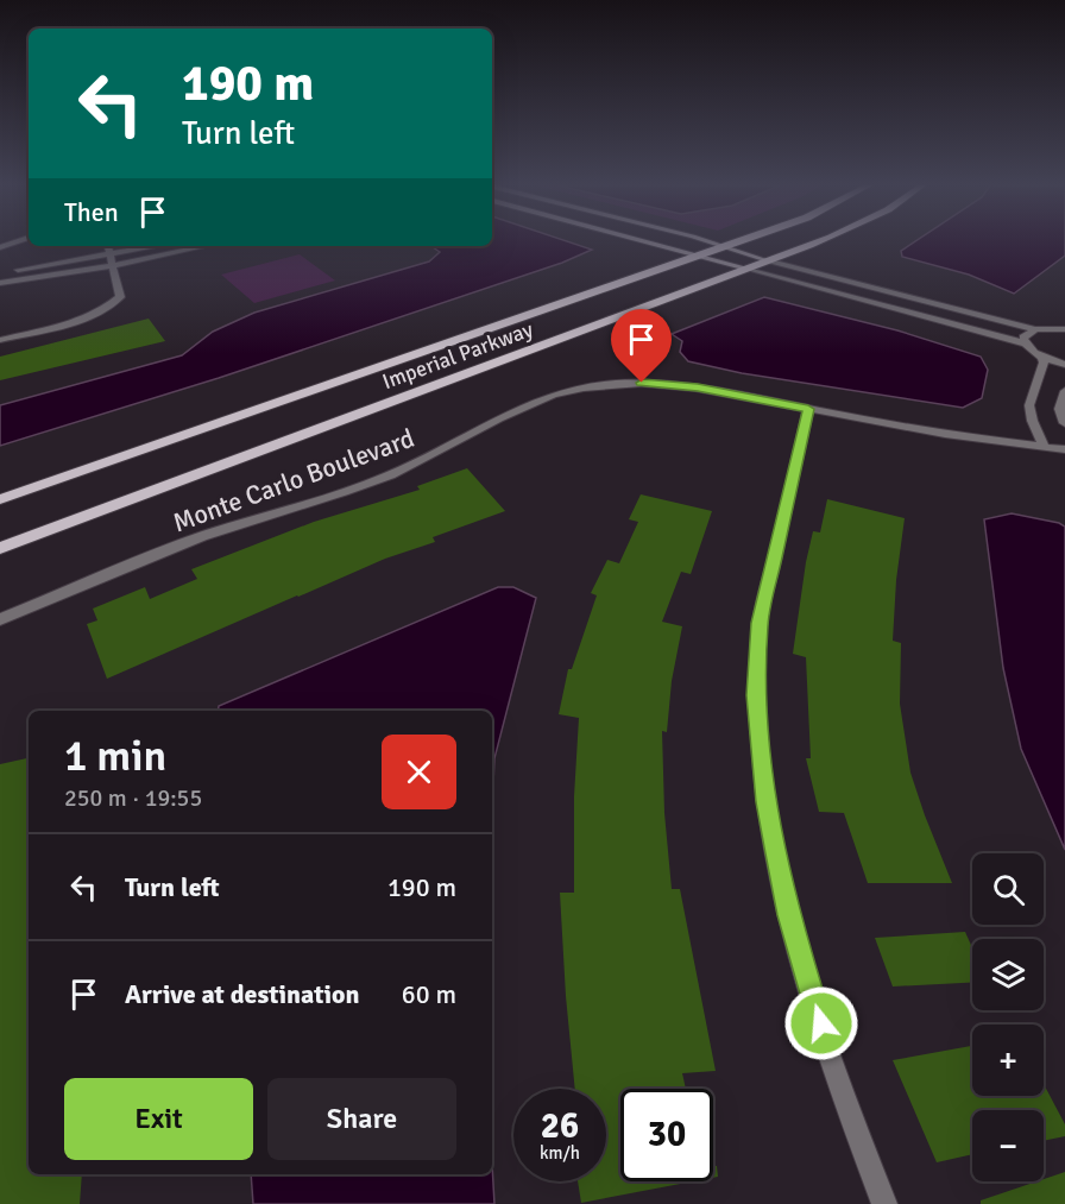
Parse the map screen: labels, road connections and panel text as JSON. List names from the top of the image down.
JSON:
{
  "streets": {
    "main road": ["Imperial Parkway"],
    "street": ["Monte Carlo Boulevard"]
  },
  "page": {
    "turn": ["190 m", "Turn left"],
    "then": "Then",
    "heading": ["1 min", "250 m · 19:55"],
    "list": [
      {
        "name": "Turn left",
        "value": "190 m"
      },
      {
        "name": "Arrive at destination",
        "value": "60 m"
      }
    ],
    "map_buttons": ["+", "−"],
    "buttons": ["Exit", "Share"],
    "speed": "26 km/h",
    "limit": "30"
  }
}
